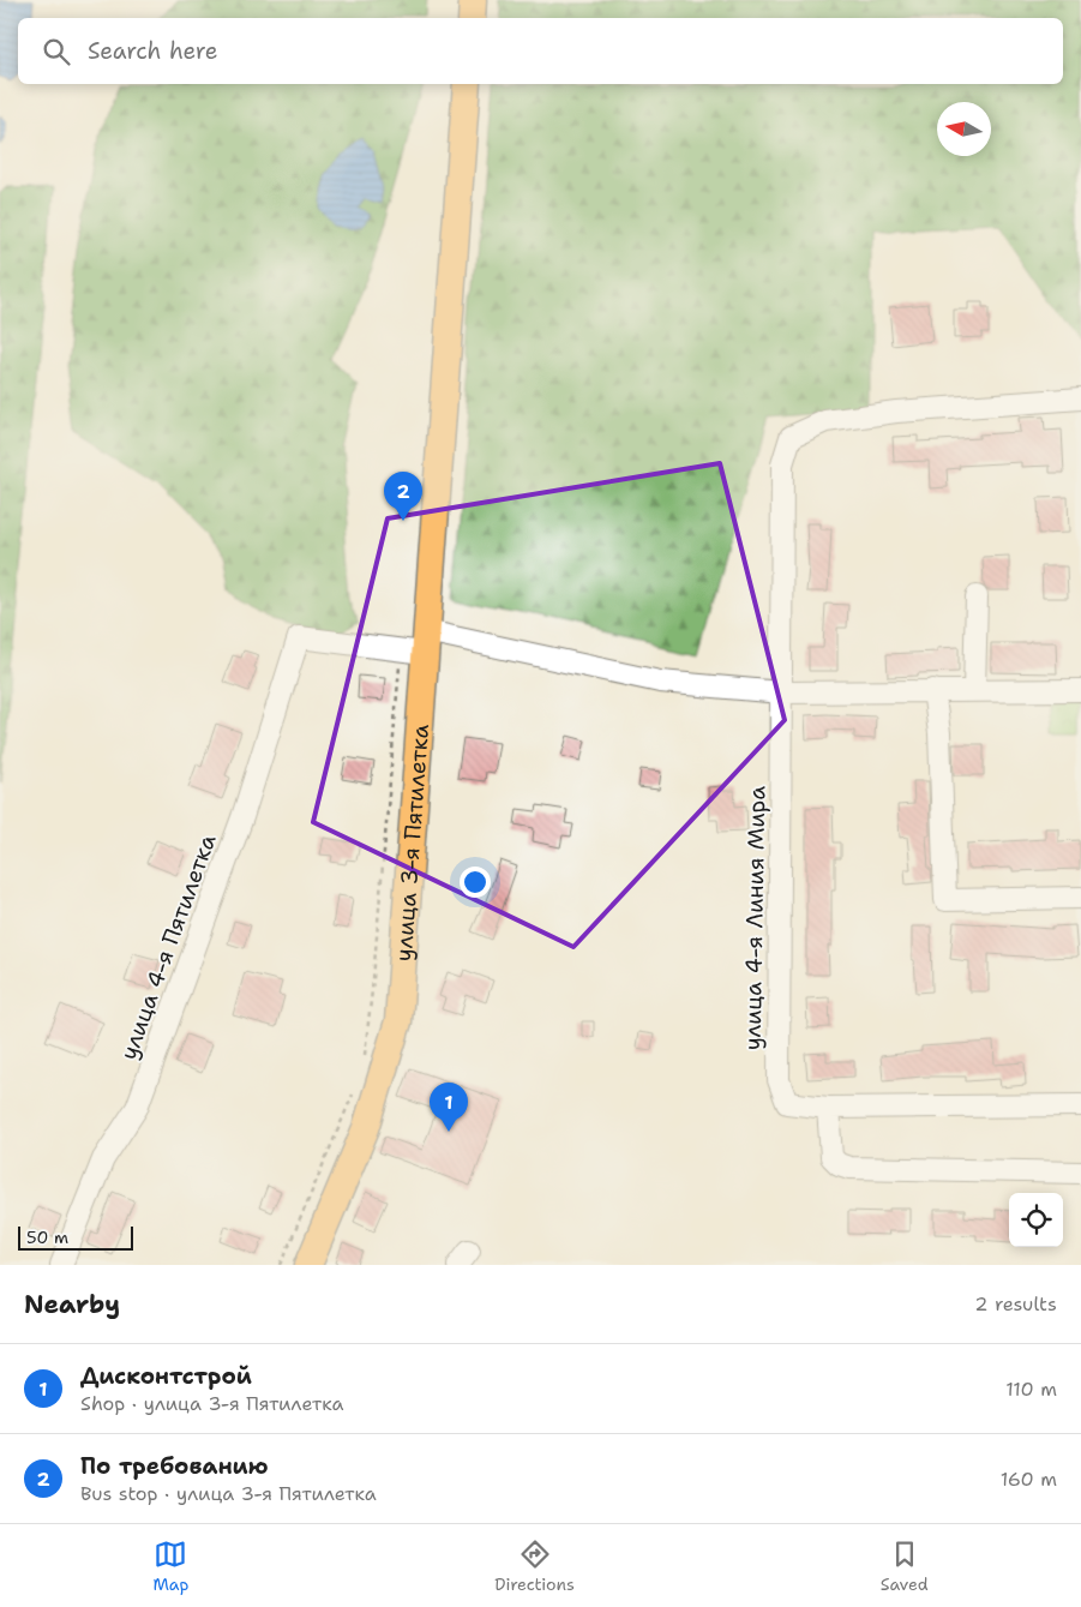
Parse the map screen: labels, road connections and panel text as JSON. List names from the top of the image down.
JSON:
{
  "streets": {
    "main road": ["улица 3-я Пятилетка"],
    "street": ["улица 4-я Линия Мира", "улица 4-я Пятилетка"]
  },
  "crossings": [
    ["улица 3-я Пятилетка", "улица 4-я Пятилетка"]
  ],
  "scale_bar": "50 m",
  "north": "left",
  "page": {
    "search": "Search here",
    "pins": ["2", "1"],
    "scale": "50 m",
    "heading": ["Nearby", "2 results"],
    "list": [
      {
        "mark": "1",
        "name": "Дисконтстрой",
        "note": "Shop · улица 3-я Пятилетка",
        "value": "110 m"
      },
      {
        "mark": "2",
        "name": "По требованию",
        "note": "Bus stop · улица 3-я Пятилетка",
        "value": "160 m"
      }
    ],
    "nav": ["Map", "Directions", "Saved"]
  }
}
